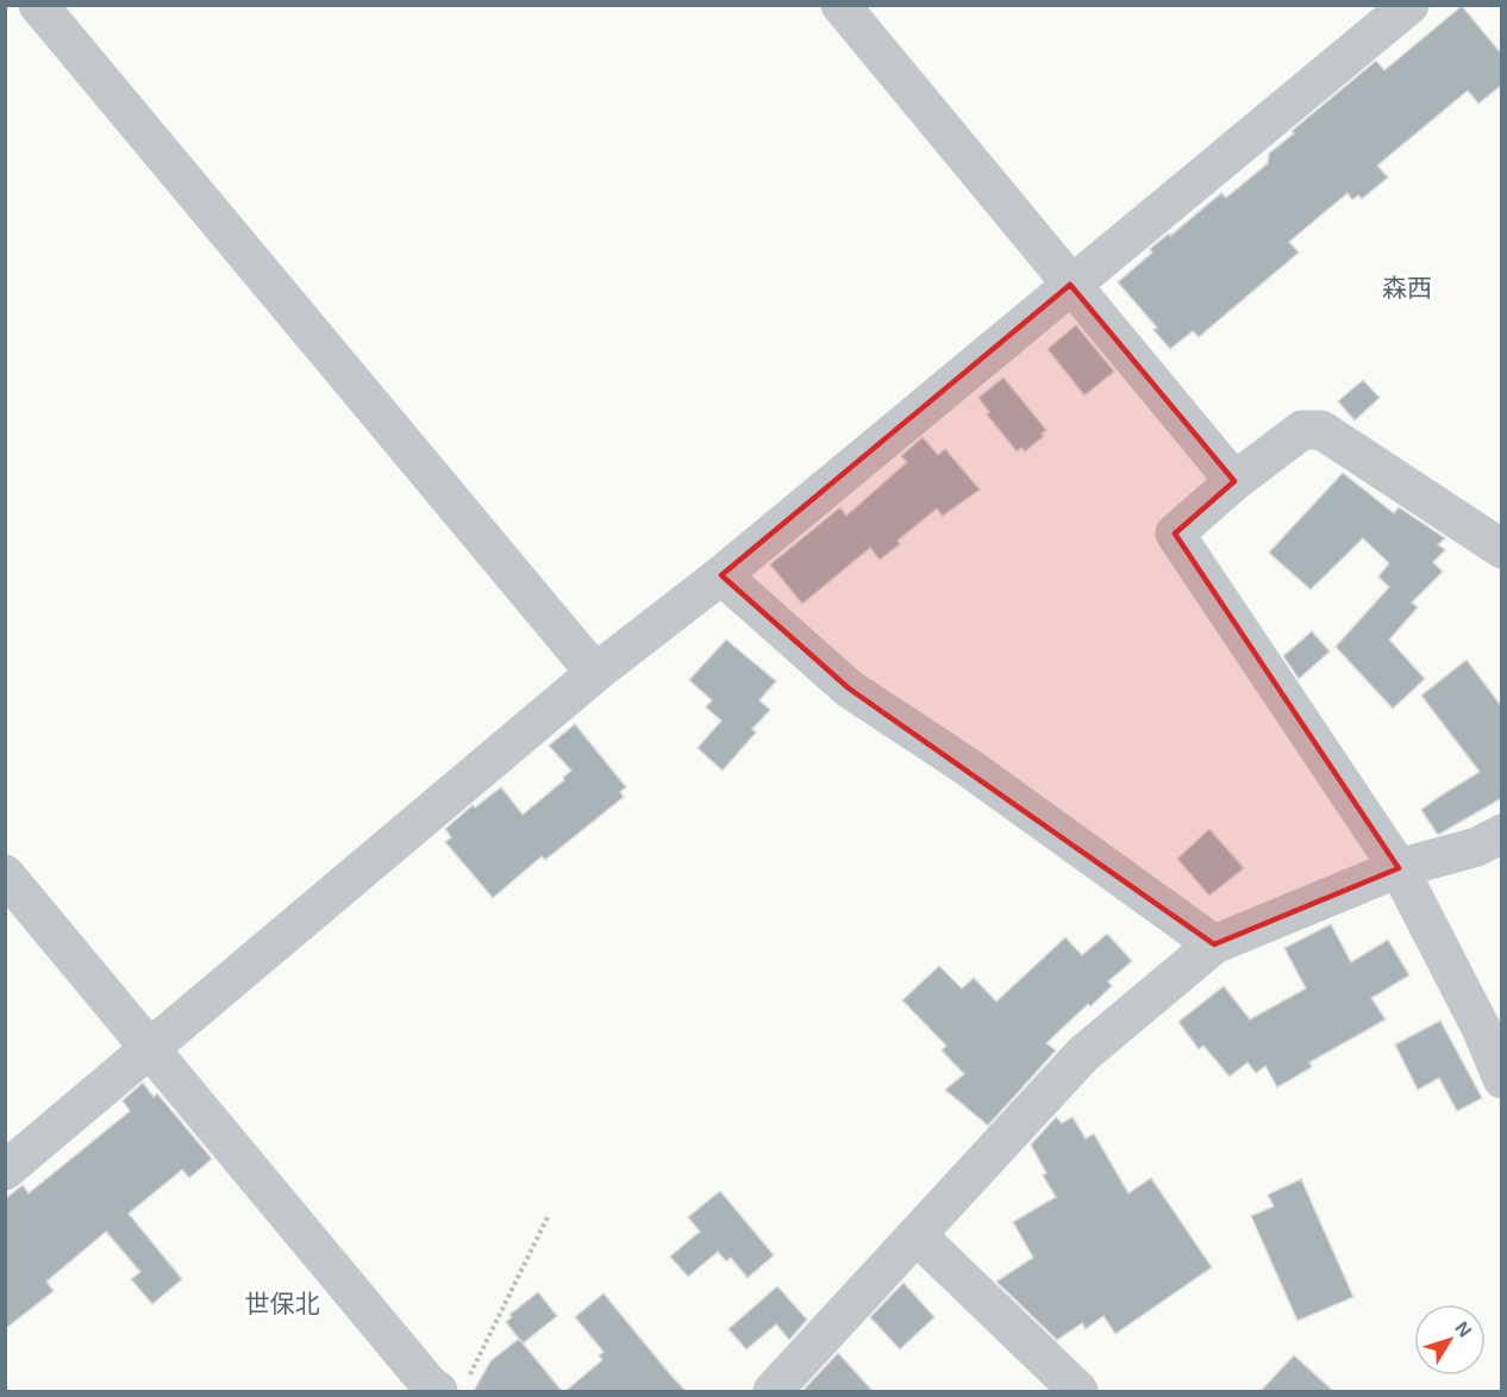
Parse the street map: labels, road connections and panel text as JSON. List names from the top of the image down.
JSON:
{
  "districts": ["森西", "世保北"],
  "north": "top right"
}
